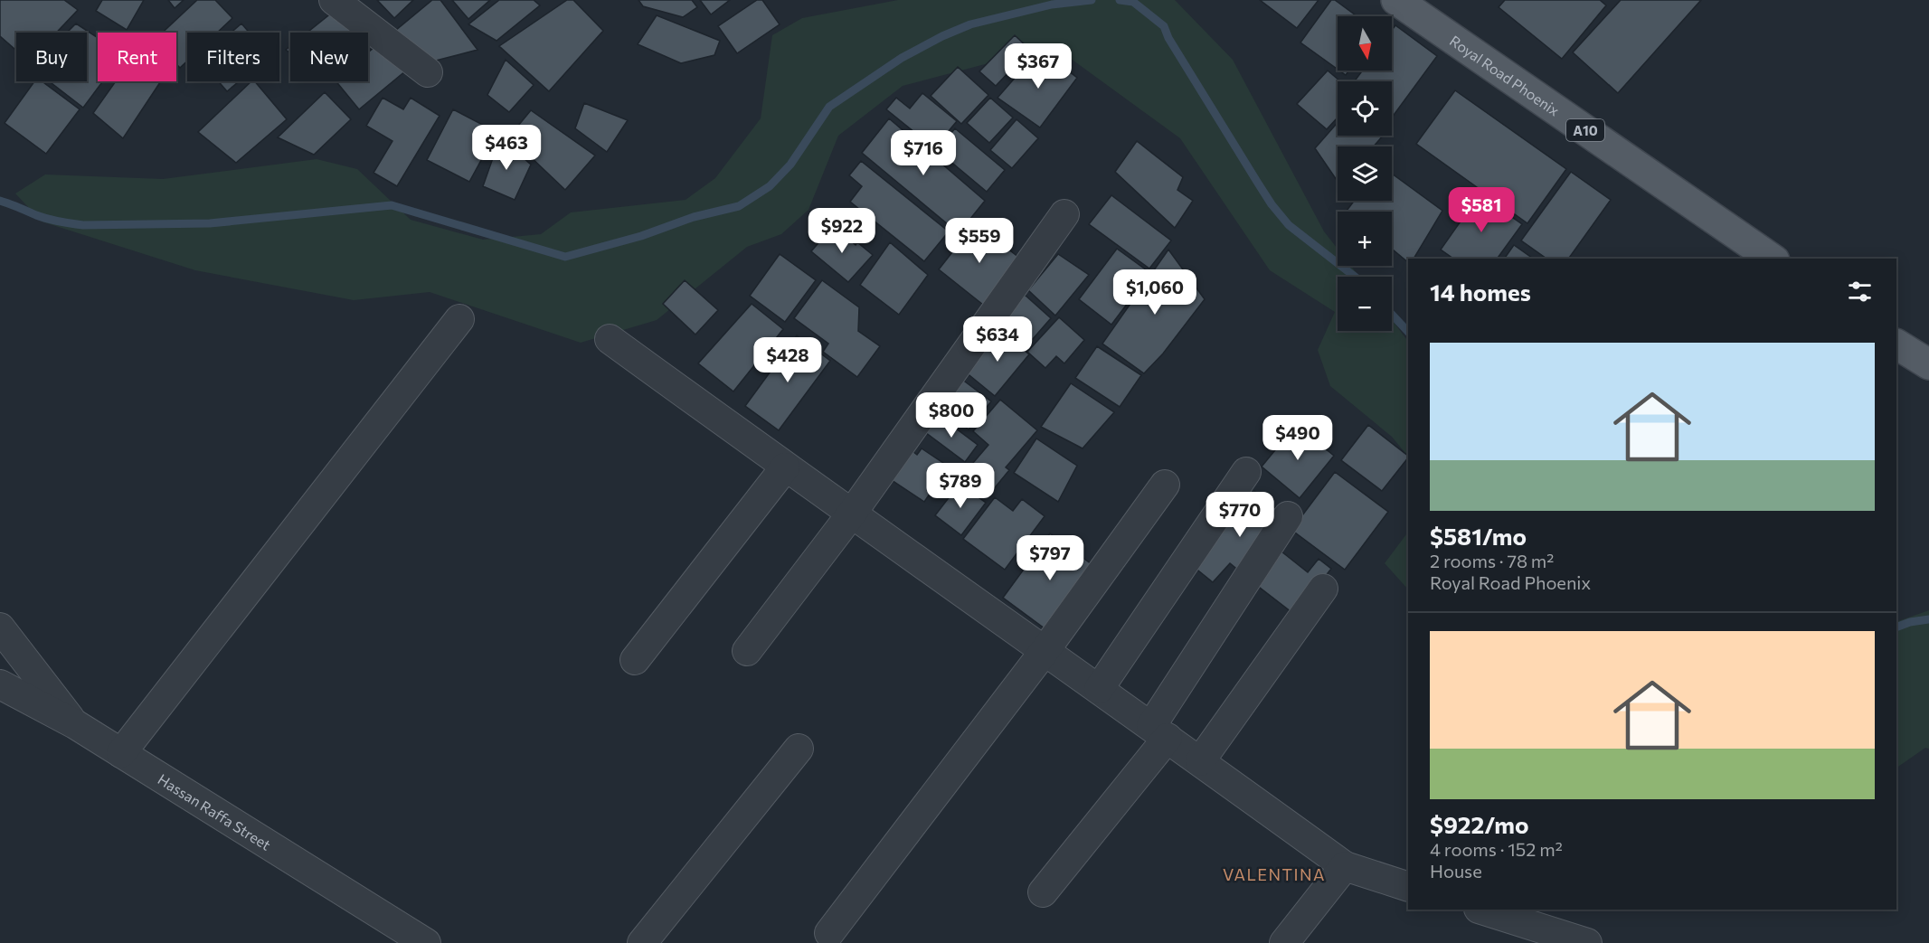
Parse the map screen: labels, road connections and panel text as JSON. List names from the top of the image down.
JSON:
{
  "streets": {
    "main road": ["Royal Road Phoenix", "A10"],
    "street": ["Hassan Raffa Street"]
  },
  "districts": ["VALENTINA"],
  "north": "bottom",
  "page": {
    "map_buttons": ["+", "−"],
    "chip": [
      "Buy",
      "Rent",
      "Filters",
      "New"
    ],
    "price": [
      "$367",
      "$463",
      "$716",
      "$581",
      "$922",
      "$559",
      "$1,060",
      "$634",
      "$428",
      "$800",
      "$490",
      "$789",
      "$770",
      "$797"
    ],
    "heading": "14 homes",
    "list": [
      {
        "name": "$581/mo",
        "note": "2 rooms · 78 m² · Royal Road Phoenix"
      },
      {
        "name": "$922/mo",
        "note": "4 rooms · 152 m² · House"
      }
    ]
  }
}
